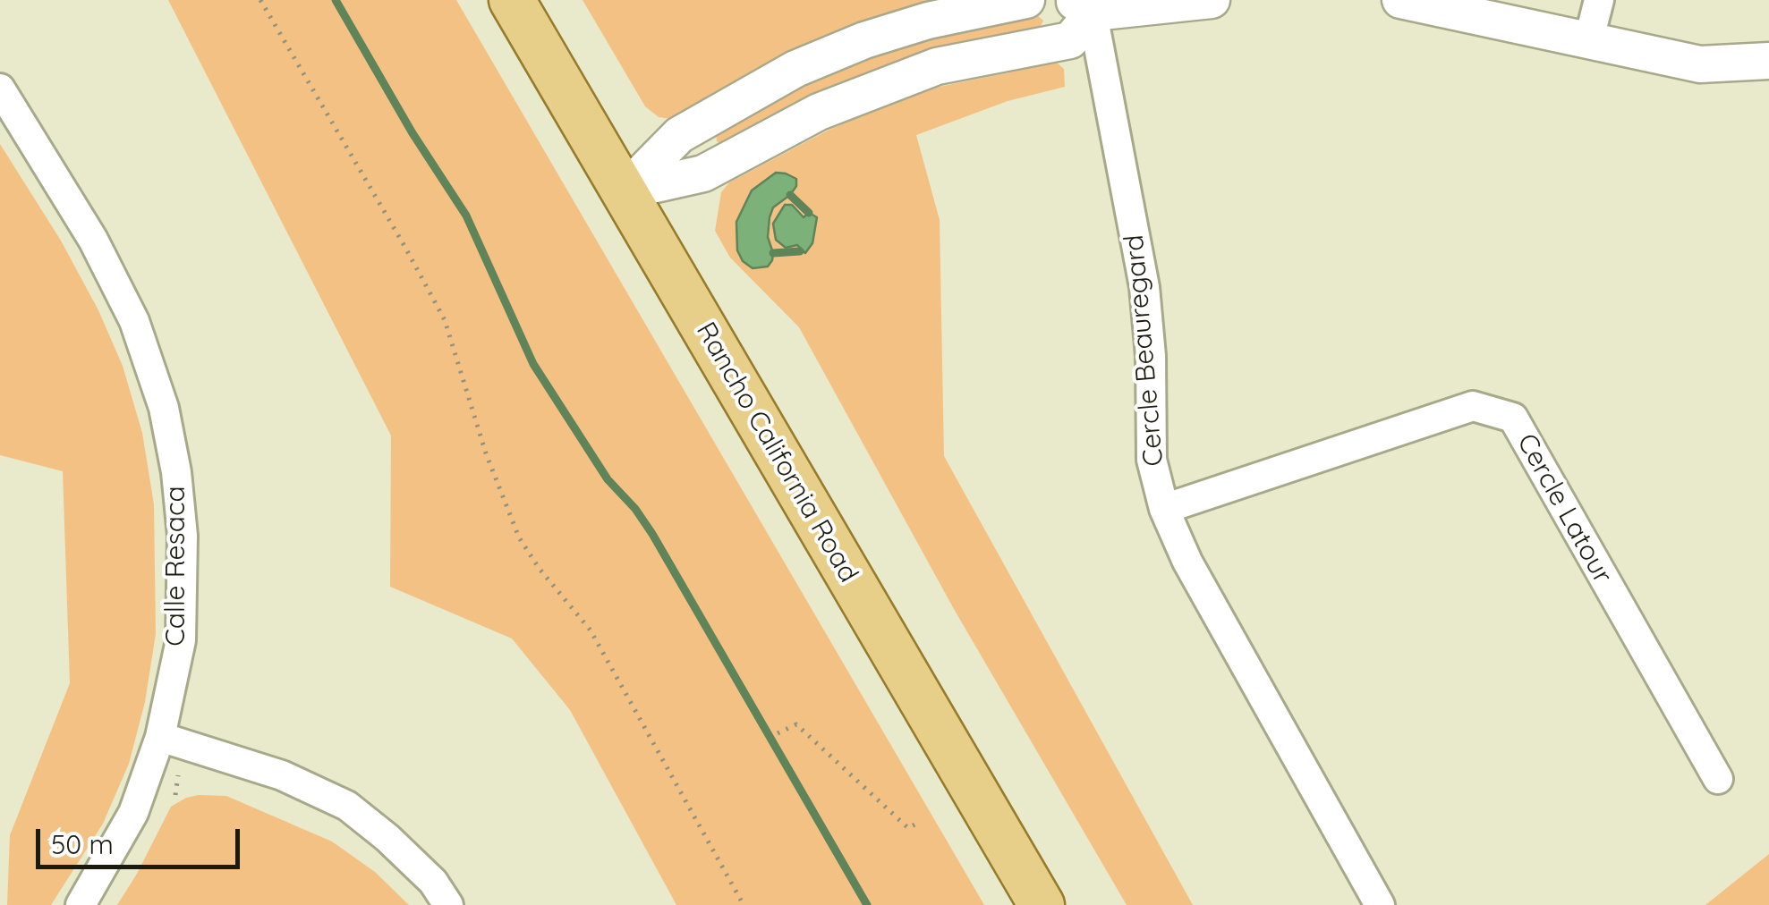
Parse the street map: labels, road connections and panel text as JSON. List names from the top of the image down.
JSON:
{
  "streets": {
    "main road": ["Rancho California Road"],
    "street": ["Cercle Beauregard", "Cercle Latour", "Calle Resaca"]
  },
  "crossings": [
    ["Cercle Beauregard", "Cercle Latour"]
  ],
  "scale_bar": "50 m"
}
